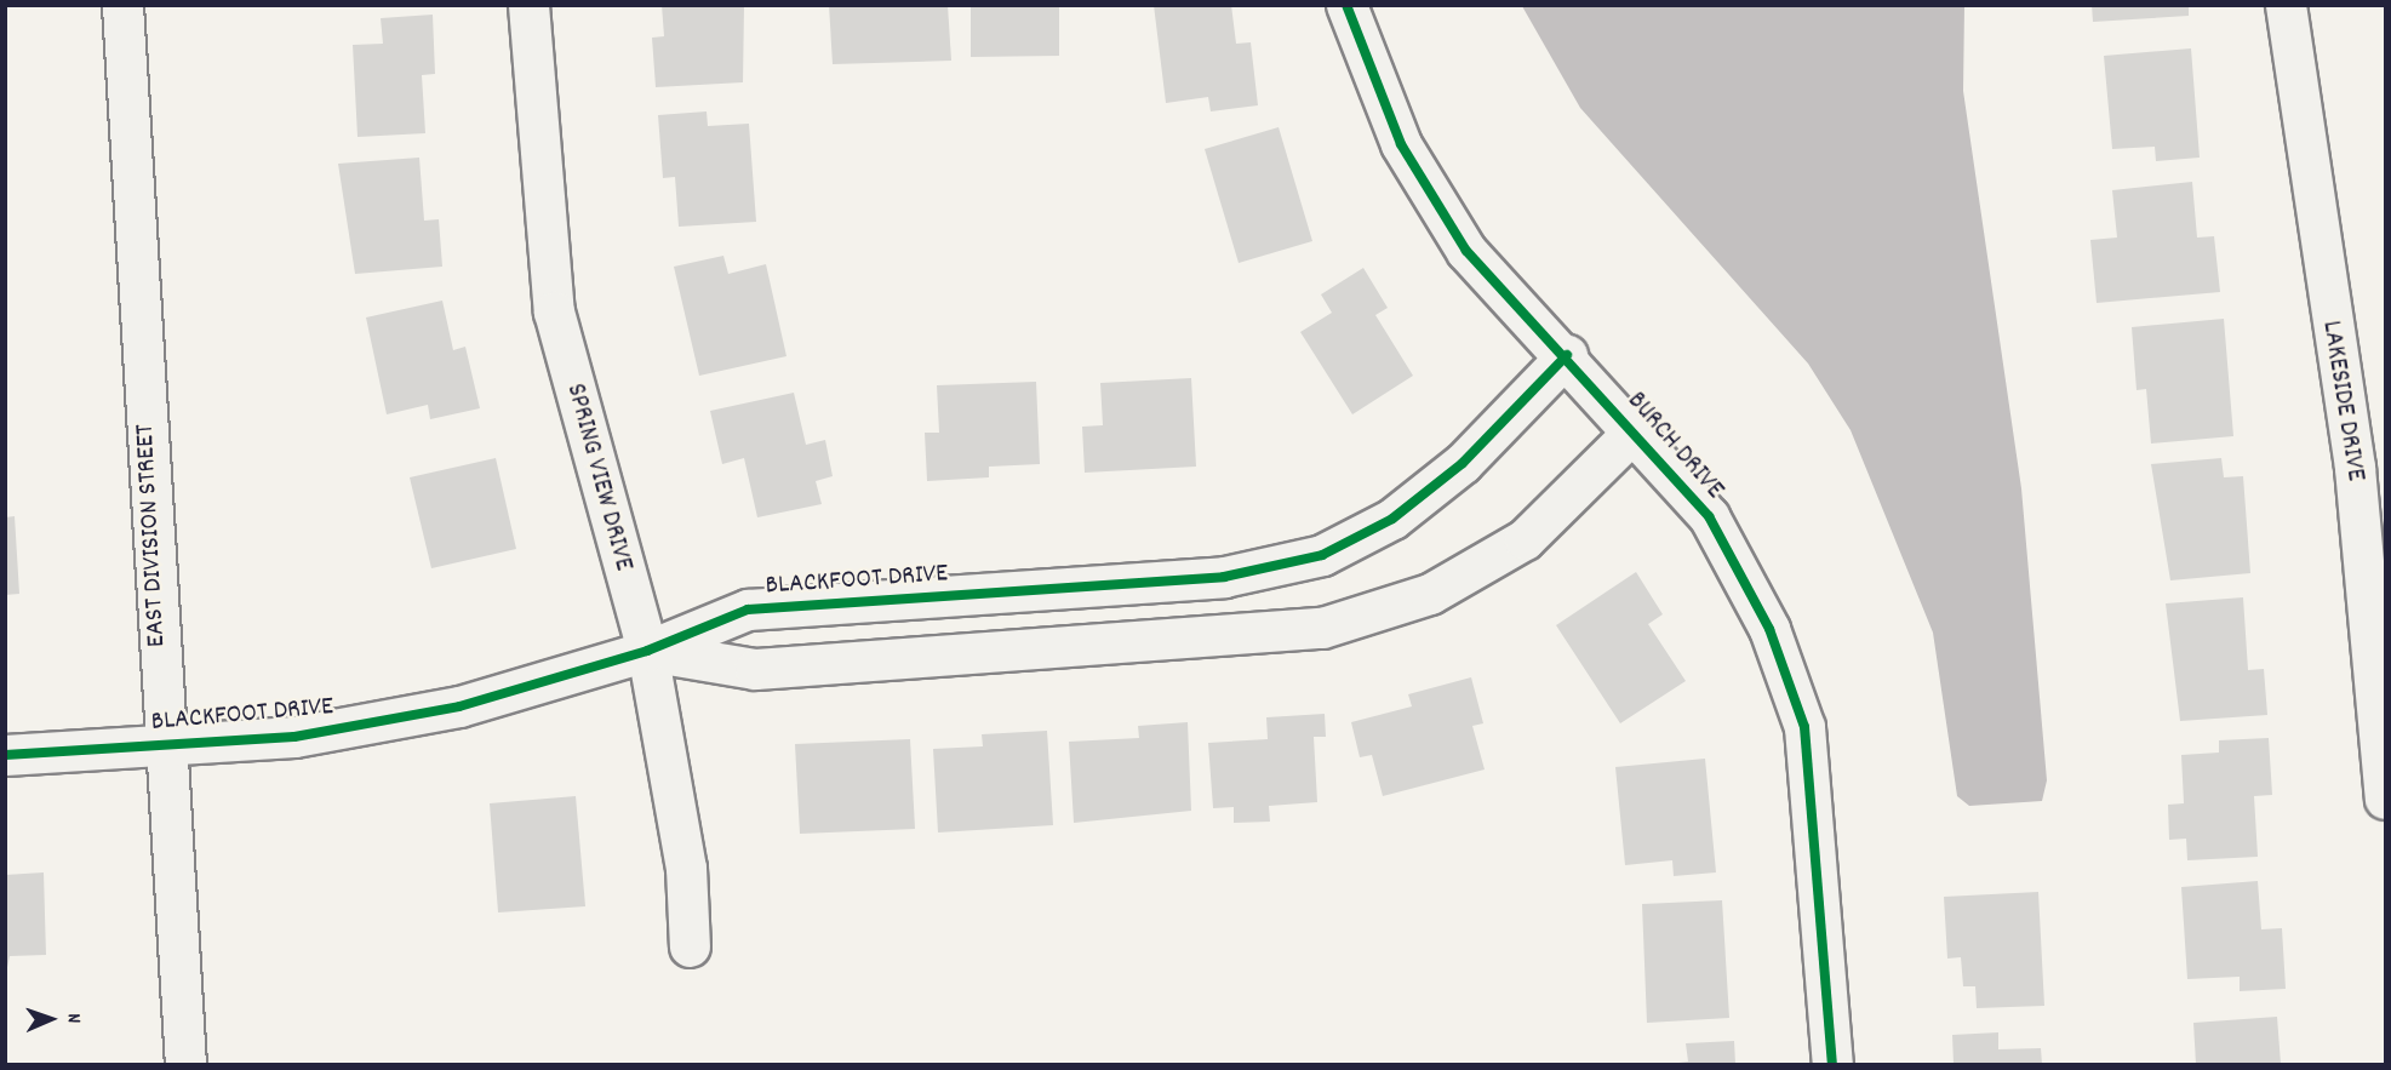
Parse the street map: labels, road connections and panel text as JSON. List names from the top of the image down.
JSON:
{
  "streets": {
    "street": [
      "LAKESIDE DRIVE",
      "BURCH DRIVE",
      "SPRING VIEW DRIVE",
      "EAST DIVISION STREET",
      "BLACKFOOT DRIVE"
    ]
  },
  "crossings": [
    ["BURCH DRIVE", "BLACKFOOT DRIVE"],
    ["SPRING VIEW DRIVE", "BLACKFOOT DRIVE"],
    ["EAST DIVISION STREET", "BLACKFOOT DRIVE"]
  ],
  "north": "right"
}
